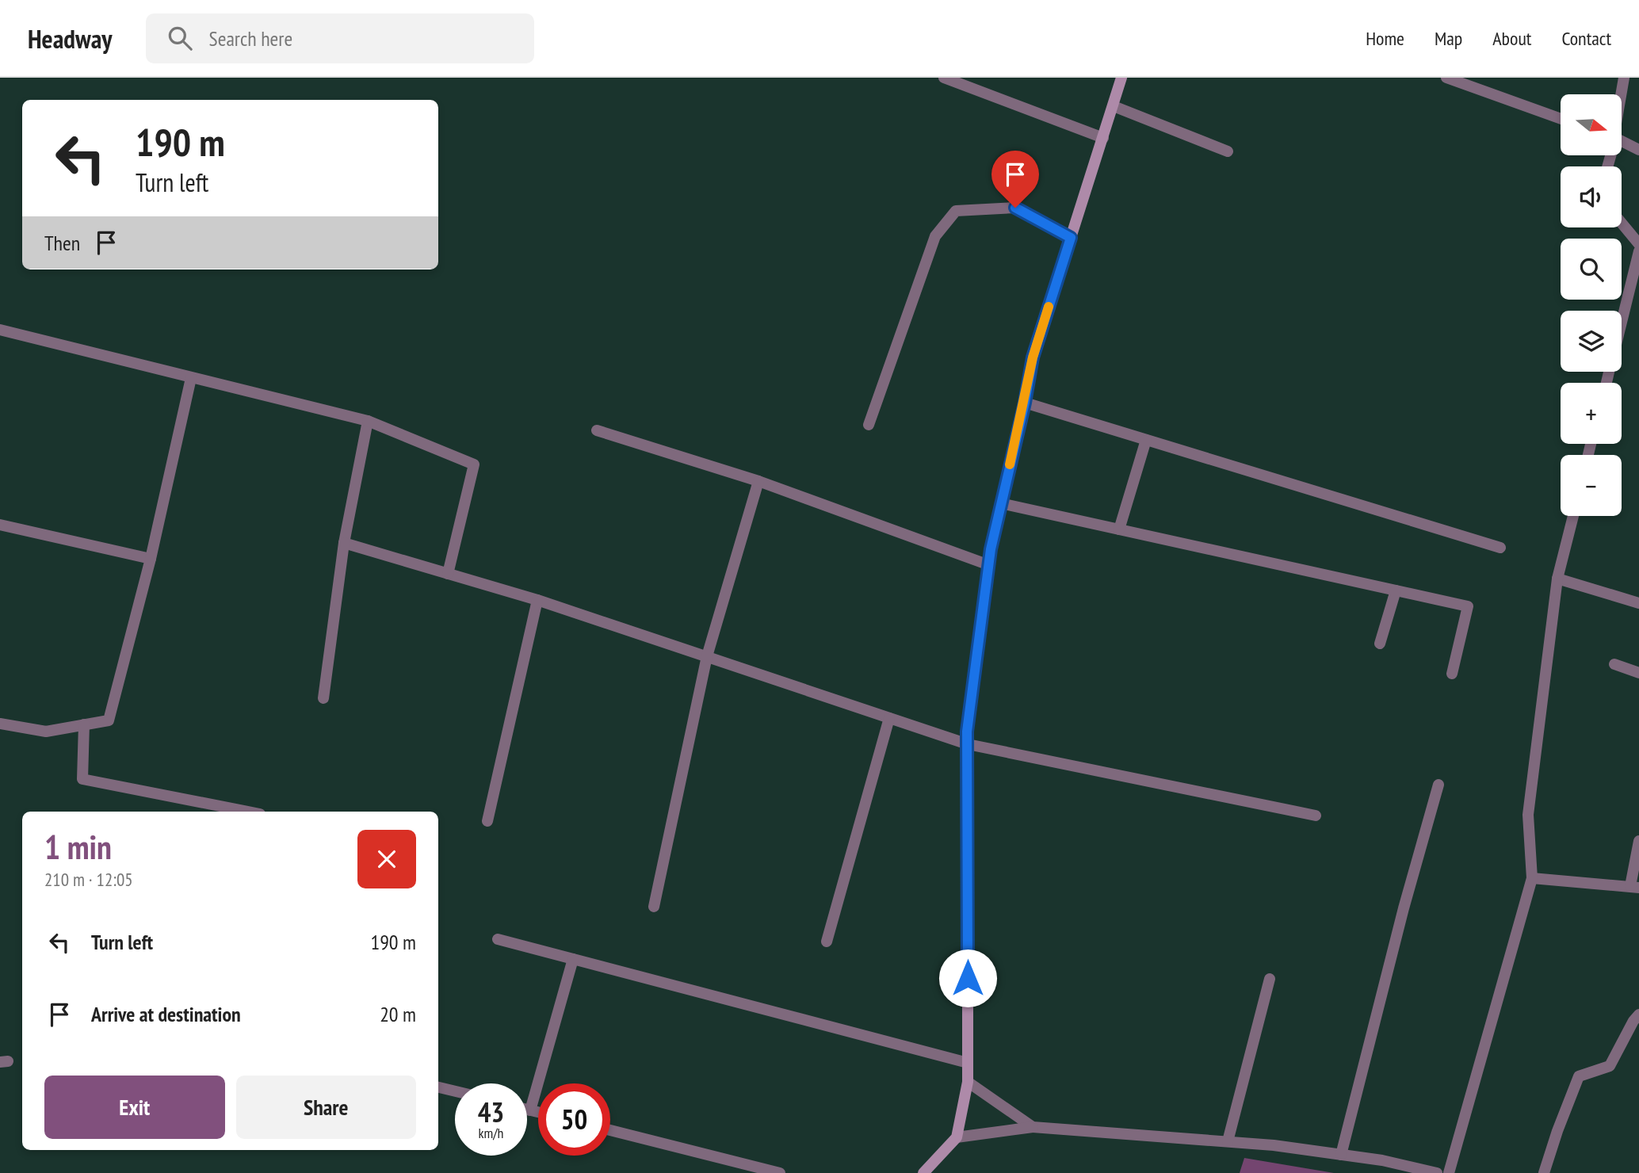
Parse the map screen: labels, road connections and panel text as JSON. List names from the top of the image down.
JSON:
{
  "north": "right",
  "page": {
    "header": "Headway",
    "search": "Search here",
    "nav": [
      "Home",
      "Map",
      "About",
      "Contact"
    ],
    "map_buttons": ["+", "−"],
    "turn": ["190 m", "Turn left"],
    "then": "Then",
    "heading": ["1 min", "210 m · 12:05"],
    "list": [
      {
        "name": "Turn left",
        "value": "190 m"
      },
      {
        "name": "Arrive at destination",
        "value": "20 m"
      }
    ],
    "buttons": ["Exit", "Share"],
    "speed": "43 km/h",
    "limit": "50"
  }
}
